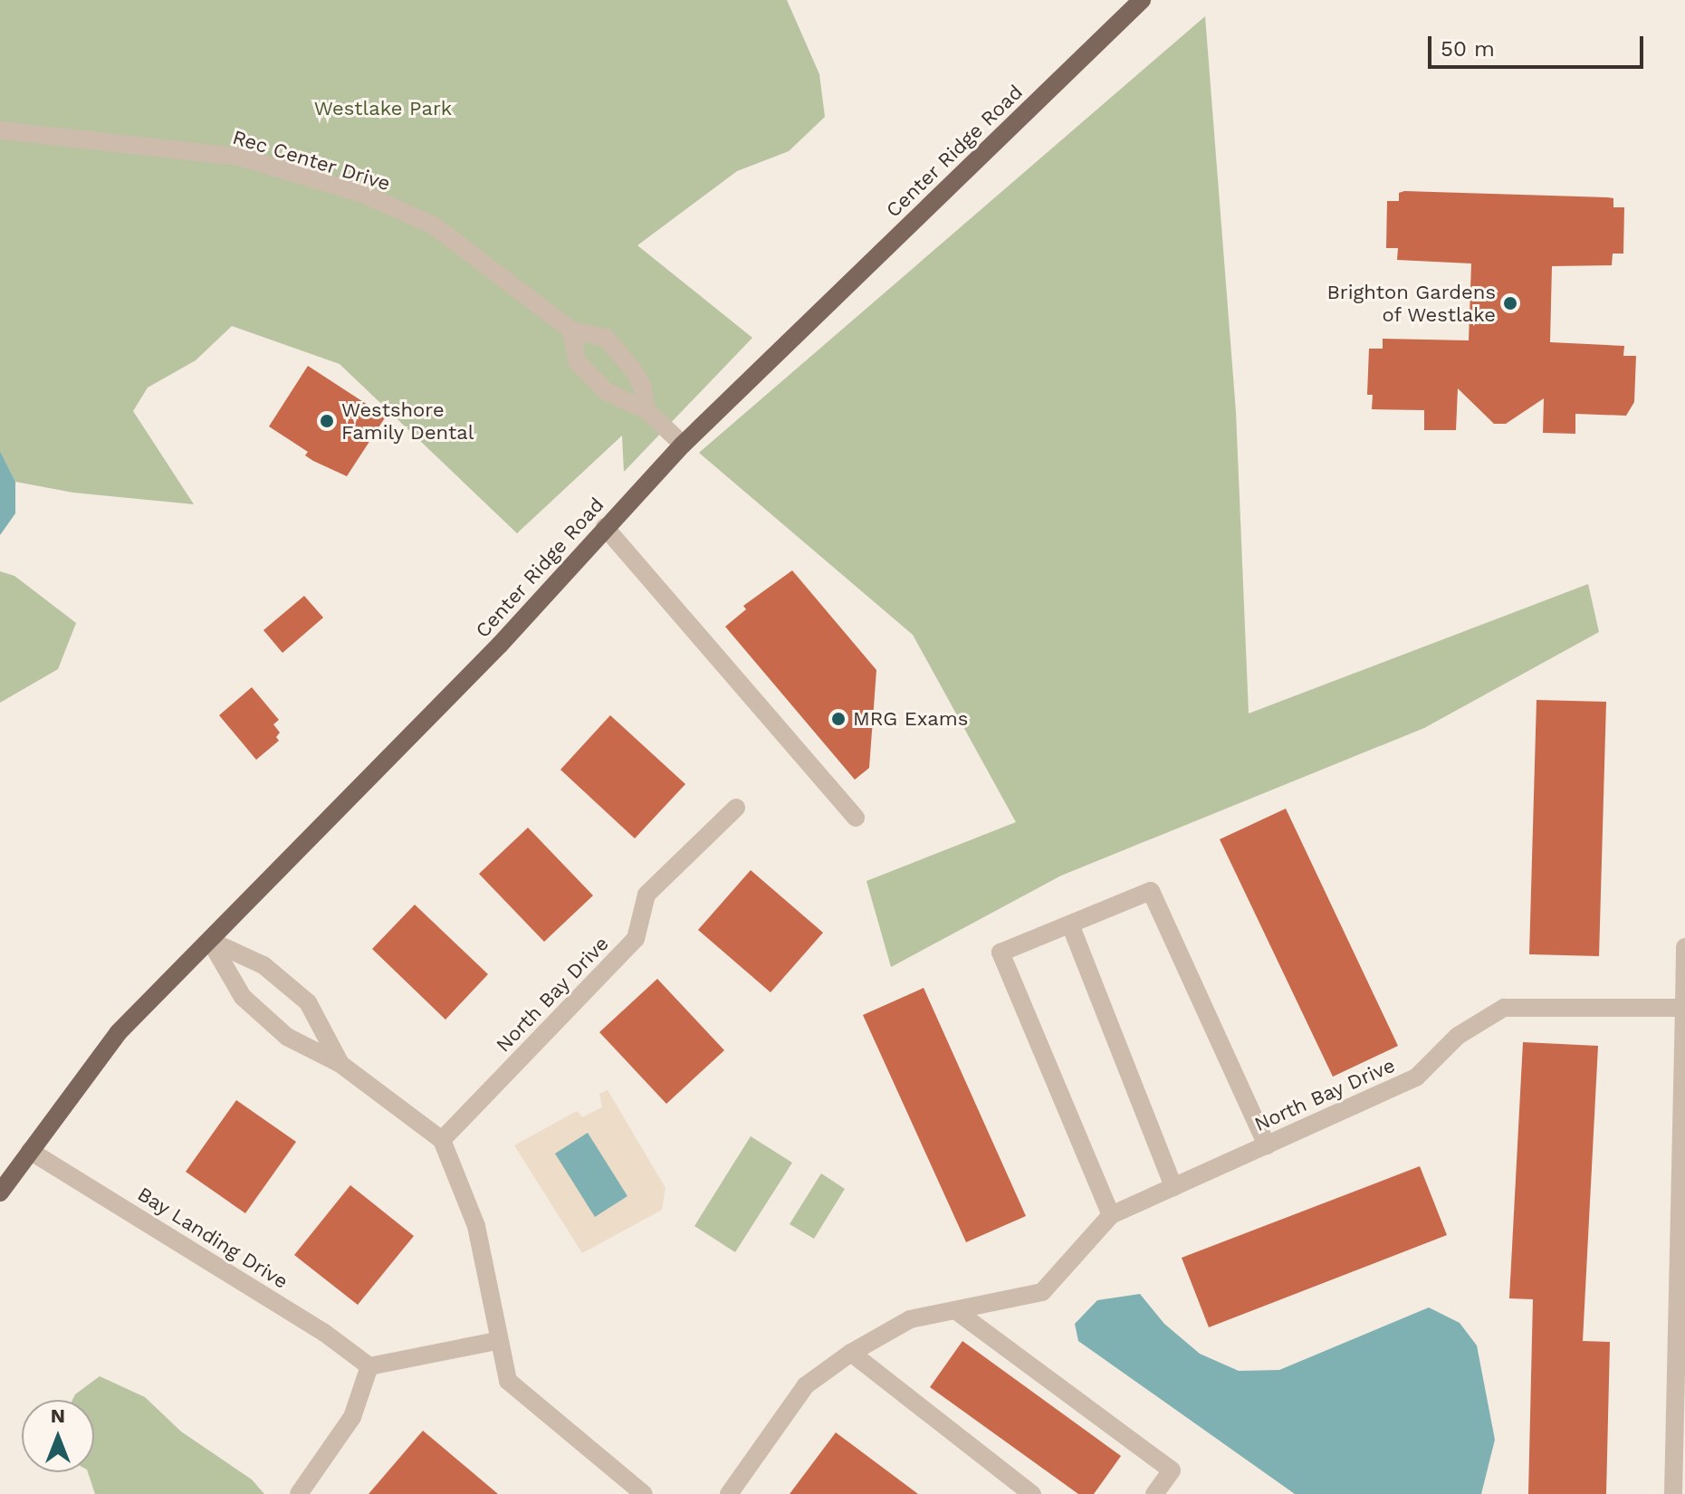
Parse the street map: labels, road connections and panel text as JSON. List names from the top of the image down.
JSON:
{
  "streets": {
    "main road": ["Center Ridge Road"],
    "street": ["Rec Center Drive", "North Bay Drive", "Bay Landing Drive"]
  },
  "crossings": [
    ["Center Ridge Road", "Bay Landing Drive"]
  ],
  "parks": ["Westlake Park"],
  "places": ["Brighton Gardens of Westlake", "Westshore Family Dental", "MRG Exams"],
  "scale_bar": "50 m",
  "north": "top"
}
